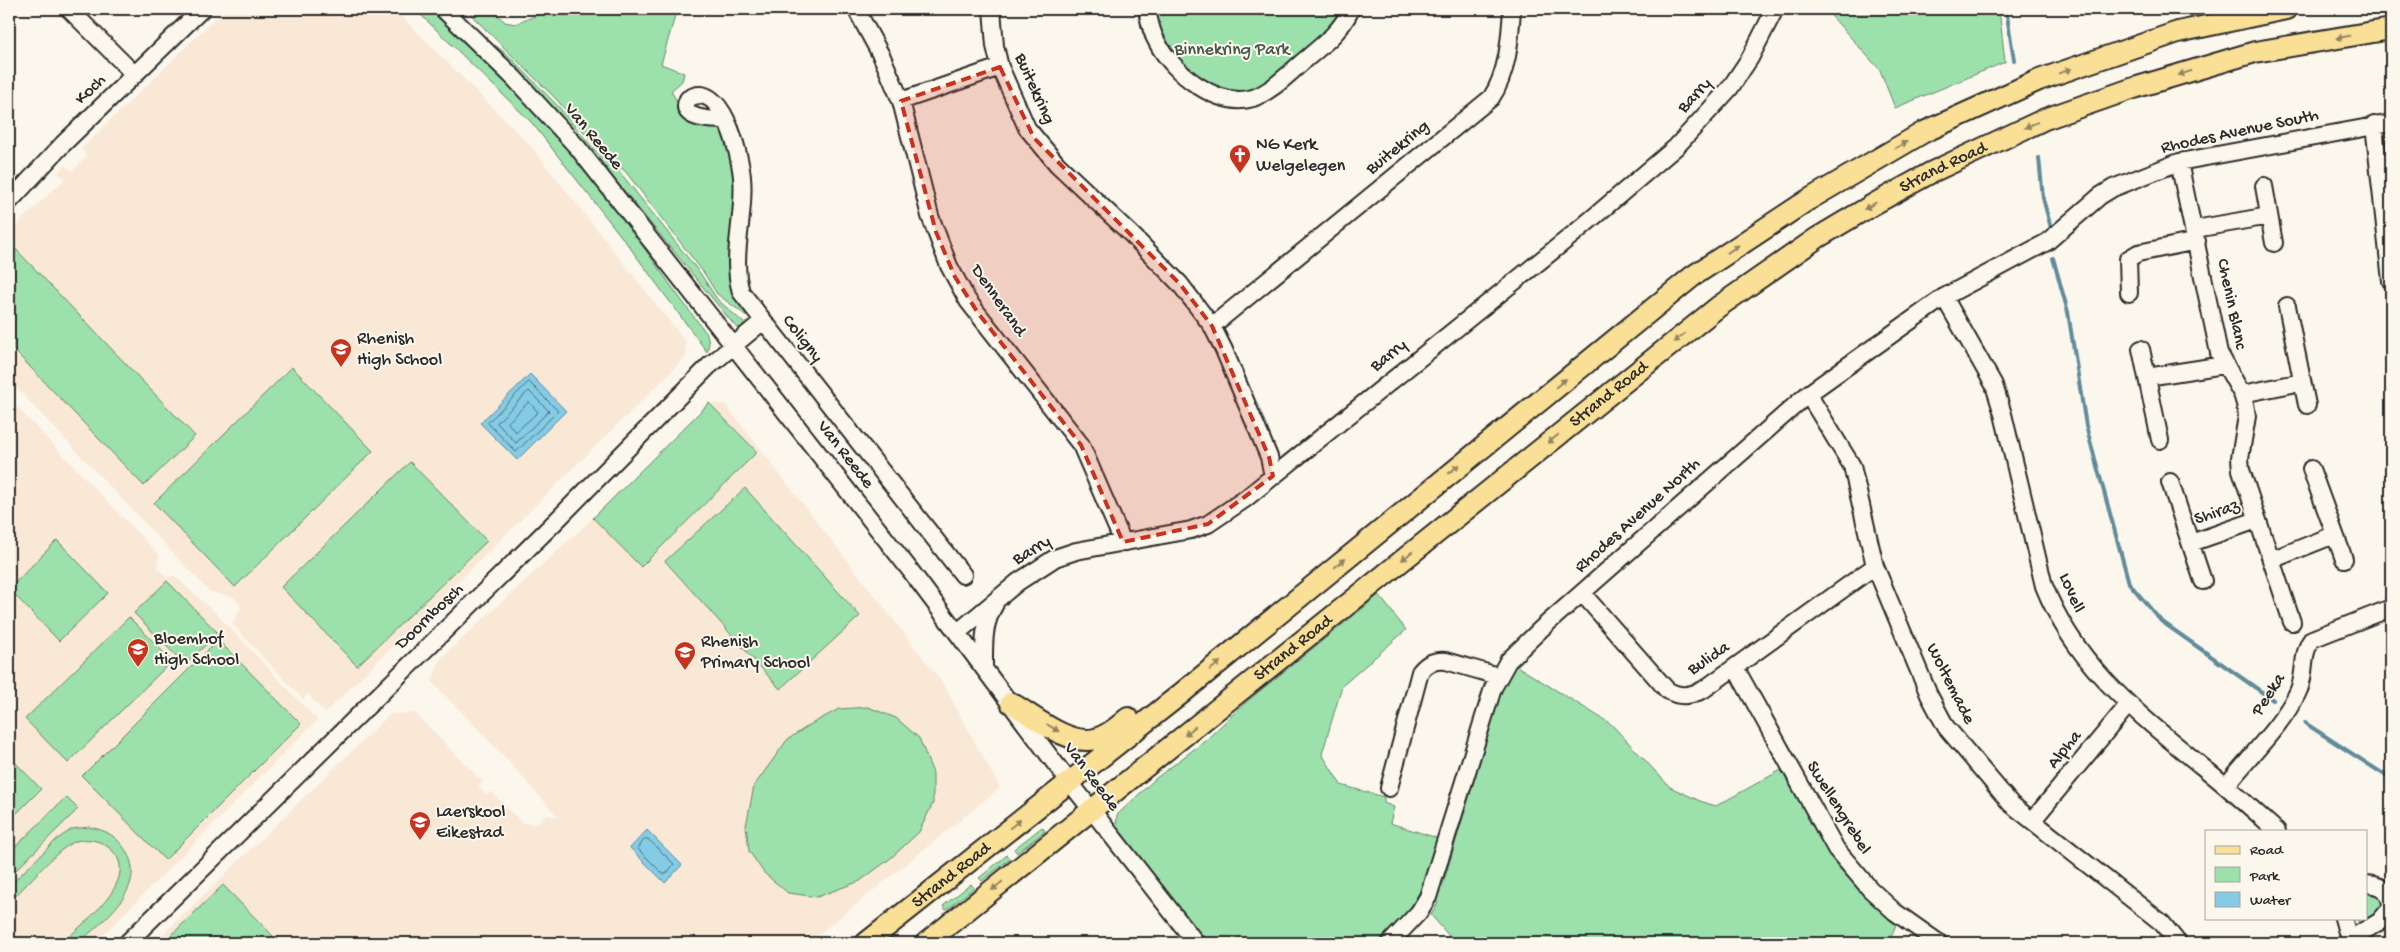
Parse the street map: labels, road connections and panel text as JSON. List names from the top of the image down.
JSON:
{
  "streets": {
    "main road": ["Strand Road"],
    "street": [
      "Buitekring",
      "Koch",
      "Barry",
      "Rhodes Avenue South",
      "Van Reede",
      "Dennerand",
      "Chenin Blanc",
      "Coligny",
      "Shiraz",
      "Rhodes Avenue North",
      "Lovell",
      "Doornbosch",
      "Bulida",
      "Woltemade",
      "Peeka",
      "Alpha",
      "Swellengrebel"
    ]
  },
  "crossings": [
    ["Buitekring", "Barry"],
    ["Barry", "Van Reede"],
    ["Barry", "Dennerand"],
    ["Rhodes Avenue South", "Chenin Blanc"],
    ["Rhodes Avenue South", "Rhodes Avenue North"],
    ["Van Reede", "Strand Road"],
    ["Van Reede", "Doornbosch"],
    ["Chenin Blanc", "Shiraz"],
    ["Coligny", "Doornbosch"],
    ["Rhodes Avenue North", "Lovell"],
    ["Rhodes Avenue North", "Bulida"],
    ["Rhodes Avenue North", "Woltemade"],
    ["Lovell", "Peeka"],
    ["Lovell", "Alpha"],
    ["Bulida", "Woltemade"],
    ["Bulida", "Swellengrebel"],
    ["Woltemade", "Alpha"]
  ],
  "parks": ["Binnekring Park"],
  "places": {
    "church": ["NG Kerk Welgelegen"],
    "school or university": [
      "Rhenish High School",
      "Bloemhof High School",
      "Rhenish Primary School",
      "Laerskool Eikestad"
    ]
  },
  "legend": ["Road", "Park", "Water"]
}
